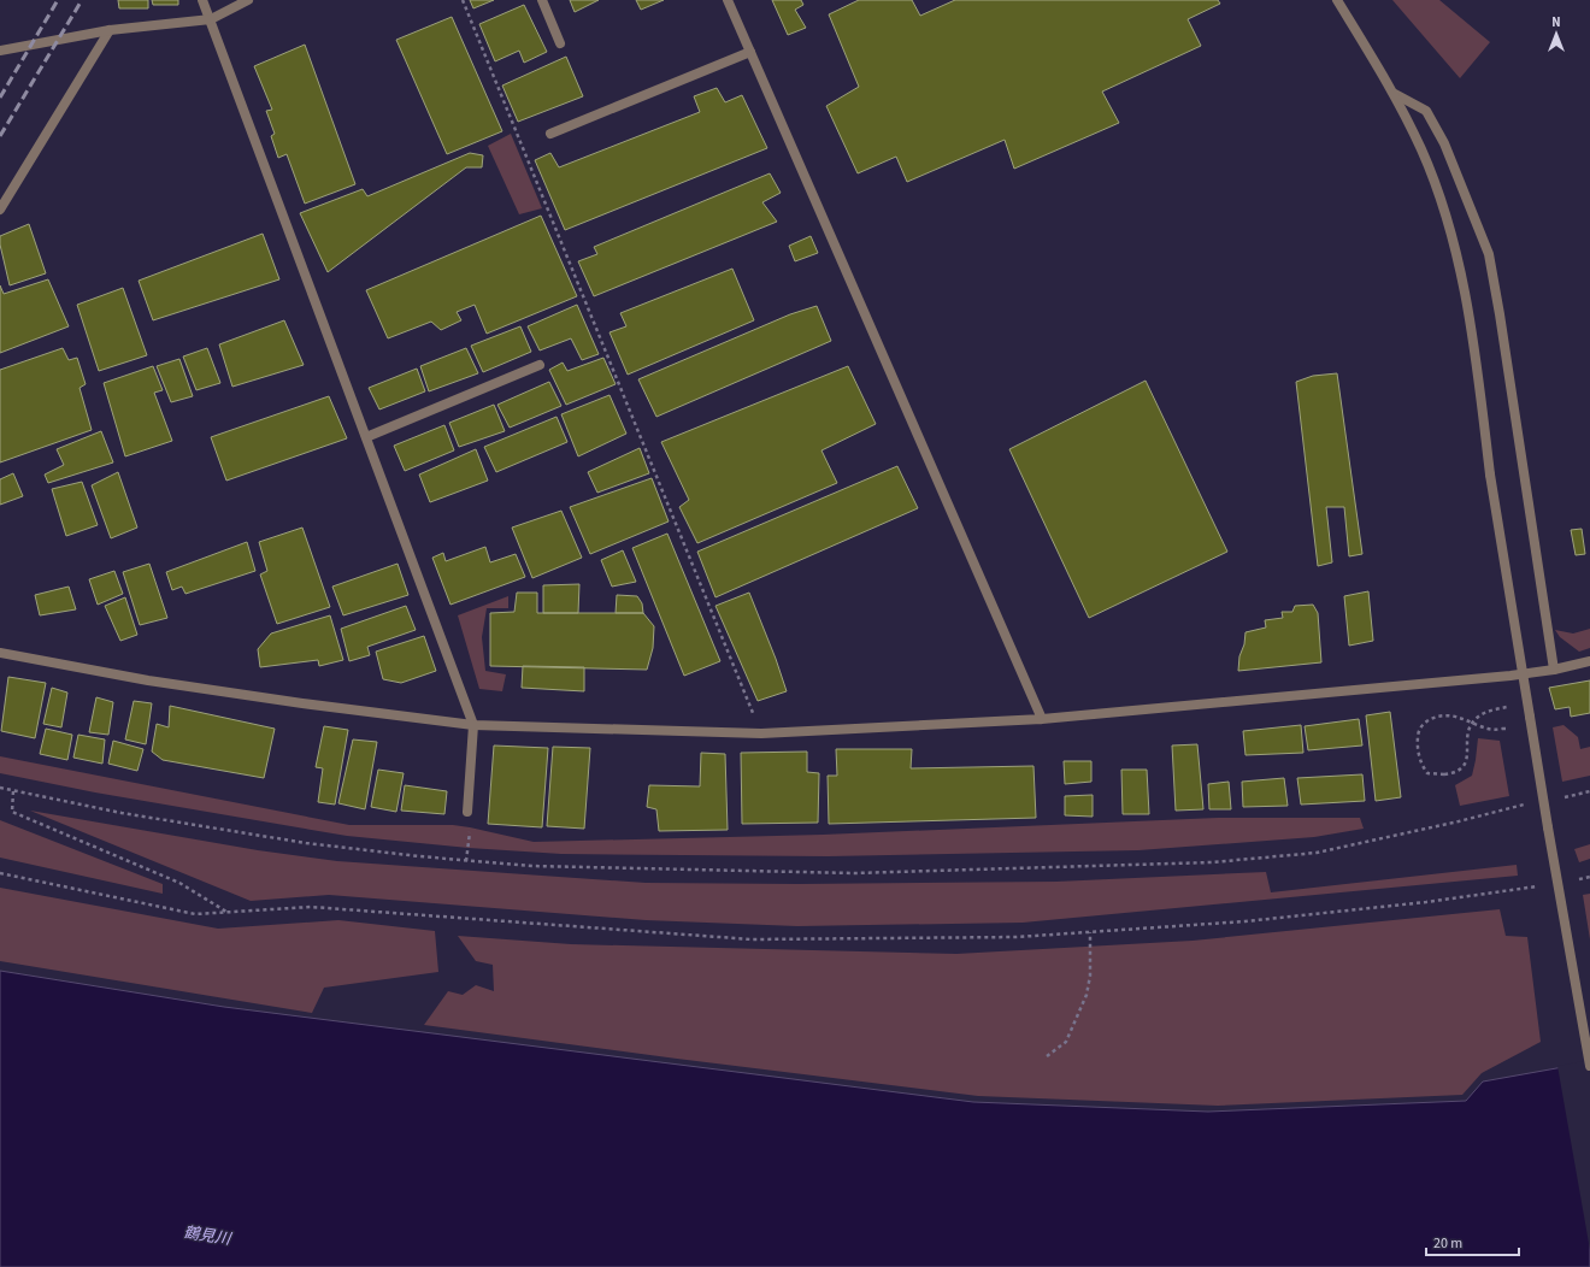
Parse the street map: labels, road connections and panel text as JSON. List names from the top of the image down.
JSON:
{
  "water": ["鶴見川"],
  "scale_bar": "20 m",
  "north": "top"
}
